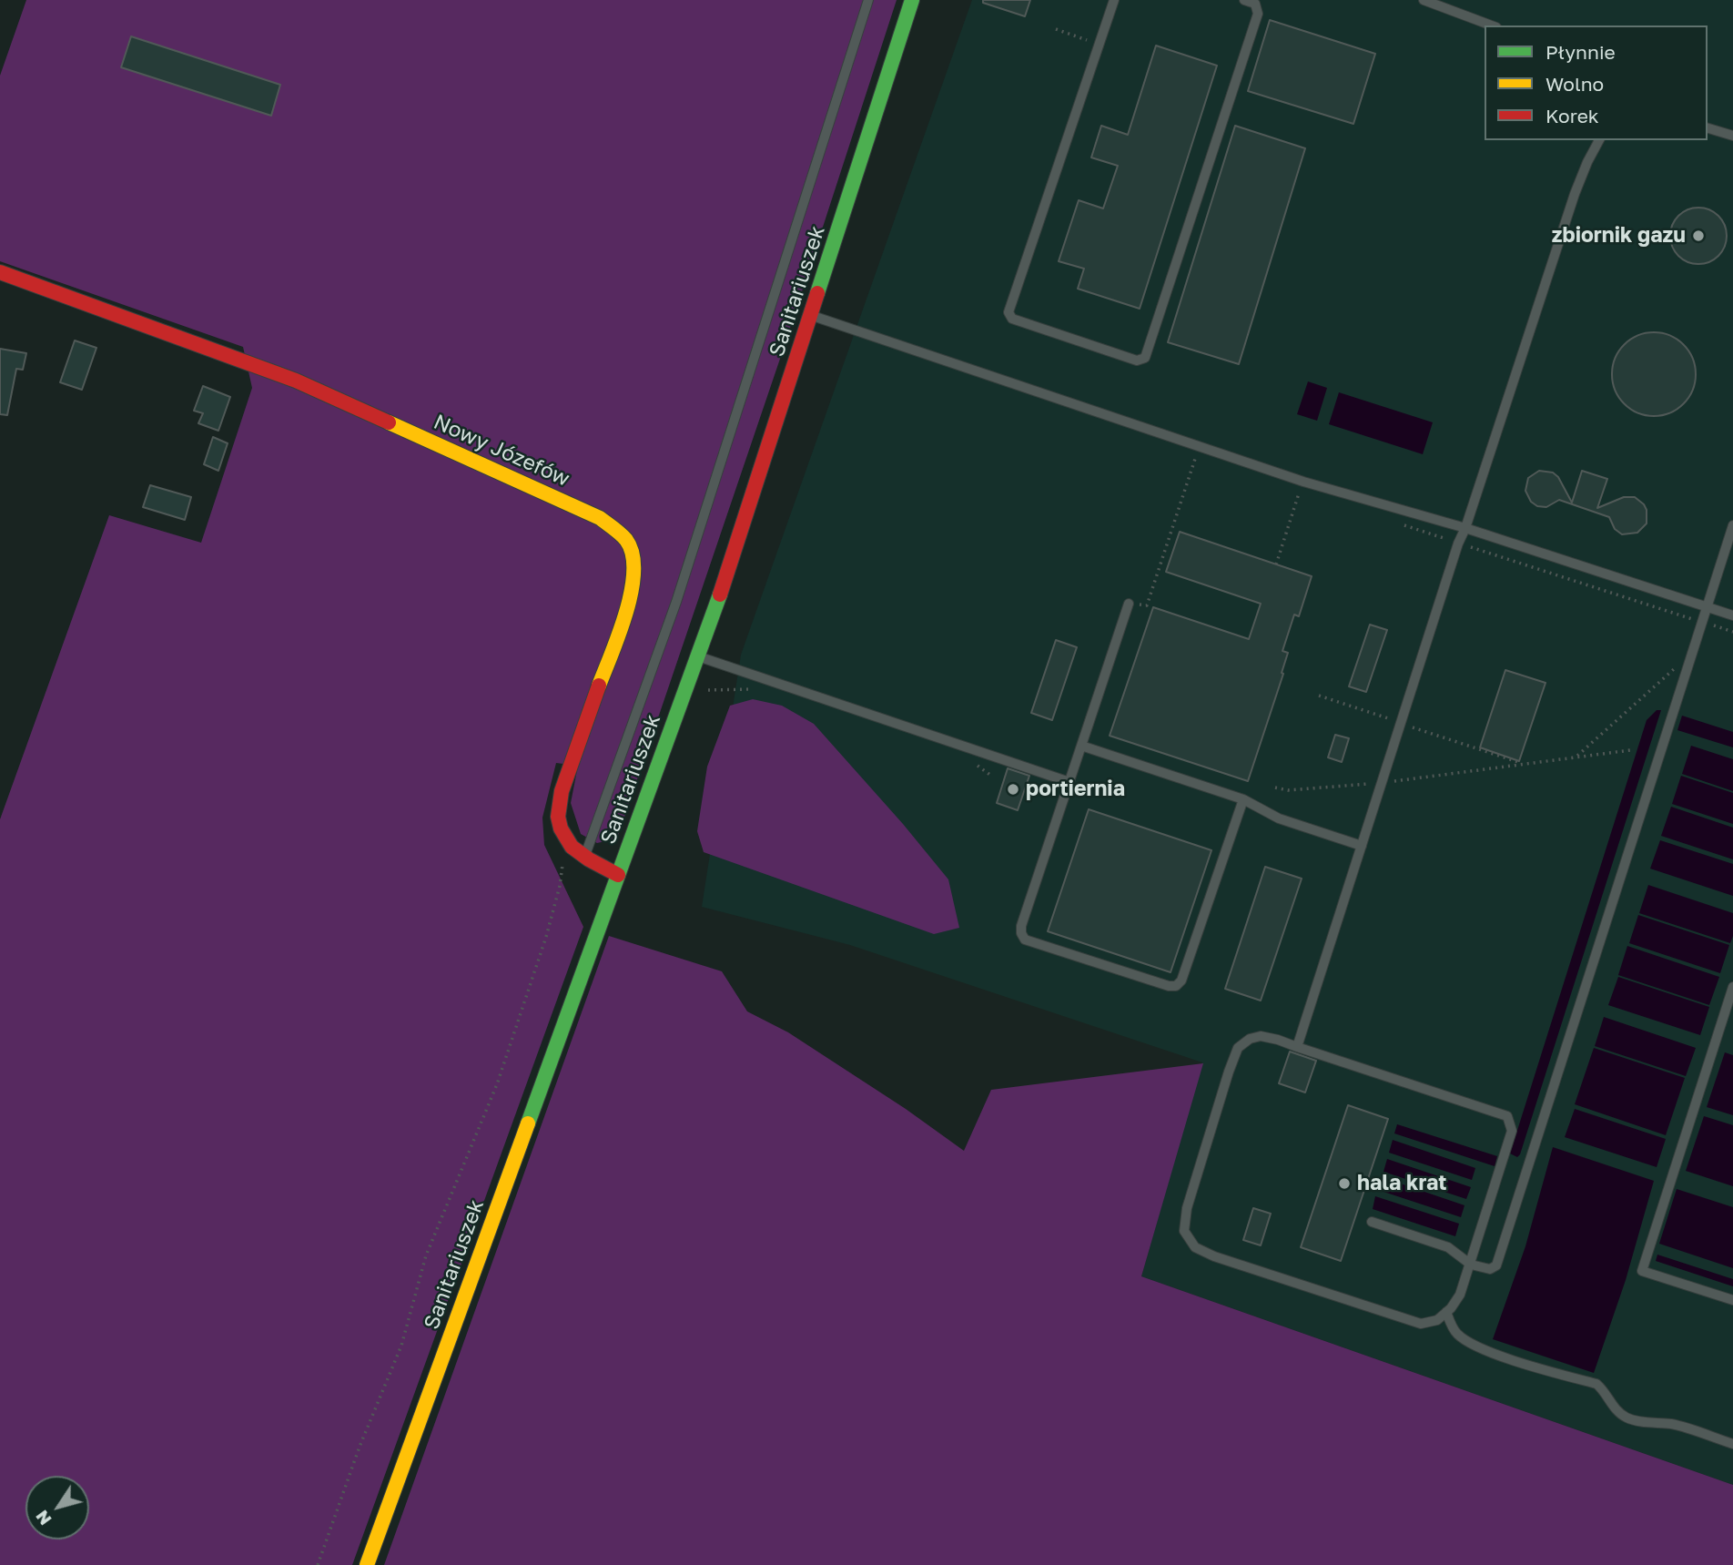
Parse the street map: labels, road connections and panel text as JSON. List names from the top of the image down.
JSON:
{
  "streets": {
    "street": ["Sanitariuszek", "Nowy Józefów"]
  },
  "places": ["zbiornik gazu", "portiernia", "hala krat"],
  "legend": ["Płynnie", "Wolno", "Korek"],
  "north": "bottom left"
}
